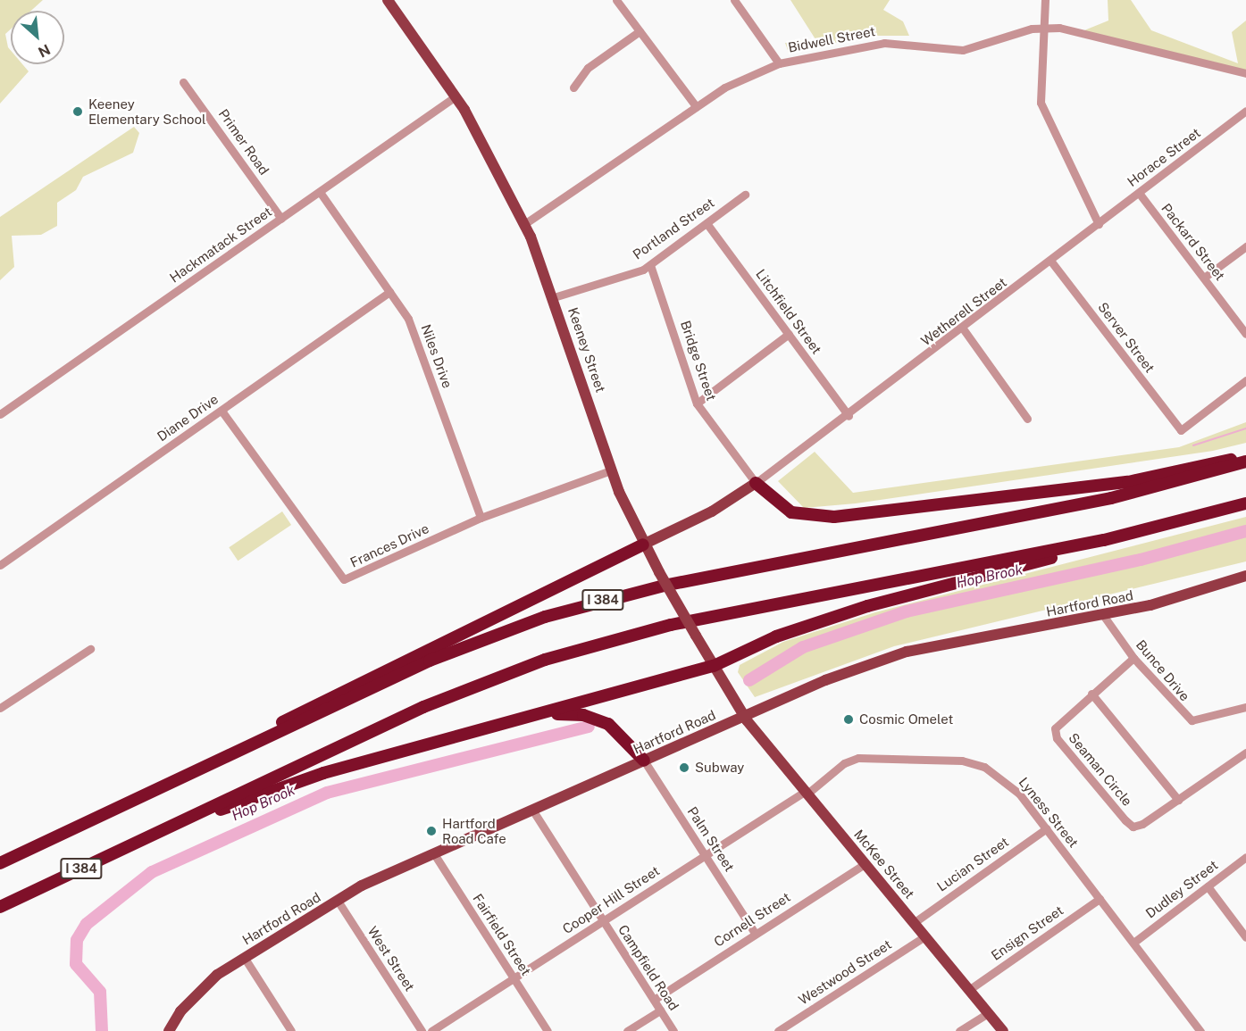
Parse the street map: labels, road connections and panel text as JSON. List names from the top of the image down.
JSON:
{
  "streets": {
    "highway": ["I 384"],
    "main road": [
      "Wetherell Street",
      "Keeney Street",
      "Hartford Road",
      "McKee Street"
    ],
    "street": [
      "Bidwell Street",
      "Primer Road",
      "Horace Street",
      "Portland Street",
      "Packard Street",
      "Hackmatack Street",
      "Litchfield Street",
      "Server Street",
      "Niles Drive",
      "Bridge Street",
      "Diane Drive",
      "Frances Drive",
      "Bunce Drive",
      "Seaman Circle",
      "Lyness Street",
      "Palm Street",
      "Lucian Street",
      "Dudley Street",
      "Cooper Hill Street",
      "Cornell Street",
      "Ensign Street",
      "Fairfield Street",
      "West Street",
      "Campfield Road",
      "Westwood Street"
    ]
  },
  "crossings": [
    ["Bidwell Street", "Keeney Street"],
    ["Primer Road", "Hackmatack Street"],
    ["Horace Street", "Packard Street"],
    ["Horace Street", "Wetherell Street"],
    ["Portland Street", "Litchfield Street"],
    ["Portland Street", "Keeney Street"],
    ["Portland Street", "Bridge Street"],
    ["Hackmatack Street", "Keeney Street"],
    ["Hackmatack Street", "Niles Drive"],
    ["Litchfield Street", "Wetherell Street"],
    ["Wetherell Street", "Server Street"],
    ["Wetherell Street", "Keeney Street"],
    ["Wetherell Street", "Bridge Street"],
    ["Keeney Street", "Frances Drive"],
    ["Keeney Street", "Hartford Road"],
    ["Keeney Street", "McKee Street"],
    ["Niles Drive", "Diane Drive"],
    ["Niles Drive", "Frances Drive"],
    ["Diane Drive", "Frances Drive"],
    ["Hartford Road", "Bunce Drive"],
    ["Hartford Road", "Palm Street"],
    ["Hartford Road", "McKee Street"],
    ["Hartford Road", "Fairfield Street"],
    ["Hartford Road", "West Street"],
    ["Hartford Road", "Campfield Road"],
    ["Bunce Drive", "Seaman Circle"],
    ["Lyness Street", "McKee Street"],
    ["Lyness Street", "Lucian Street"],
    ["Lyness Street", "Dudley Street"],
    ["Lyness Street", "Cooper Hill Street"],
    ["Lyness Street", "Ensign Street"],
    ["Palm Street", "Cooper Hill Street"],
    ["Palm Street", "Cornell Street"],
    ["McKee Street", "Lucian Street"],
    ["McKee Street", "Cooper Hill Street"],
    ["McKee Street", "Cornell Street"],
    ["McKee Street", "Ensign Street"],
    ["McKee Street", "Westwood Street"],
    ["Cooper Hill Street", "Fairfield Street"],
    ["Cooper Hill Street", "Campfield Road"],
    ["Cornell Street", "Campfield Road"]
  ],
  "water": ["Hop Brook"],
  "places": [
    "Keeney Elementary School",
    "Cosmic Omelet",
    "Subway",
    "Hartford Road Cafe"
  ],
  "north": "bottom right"
}
